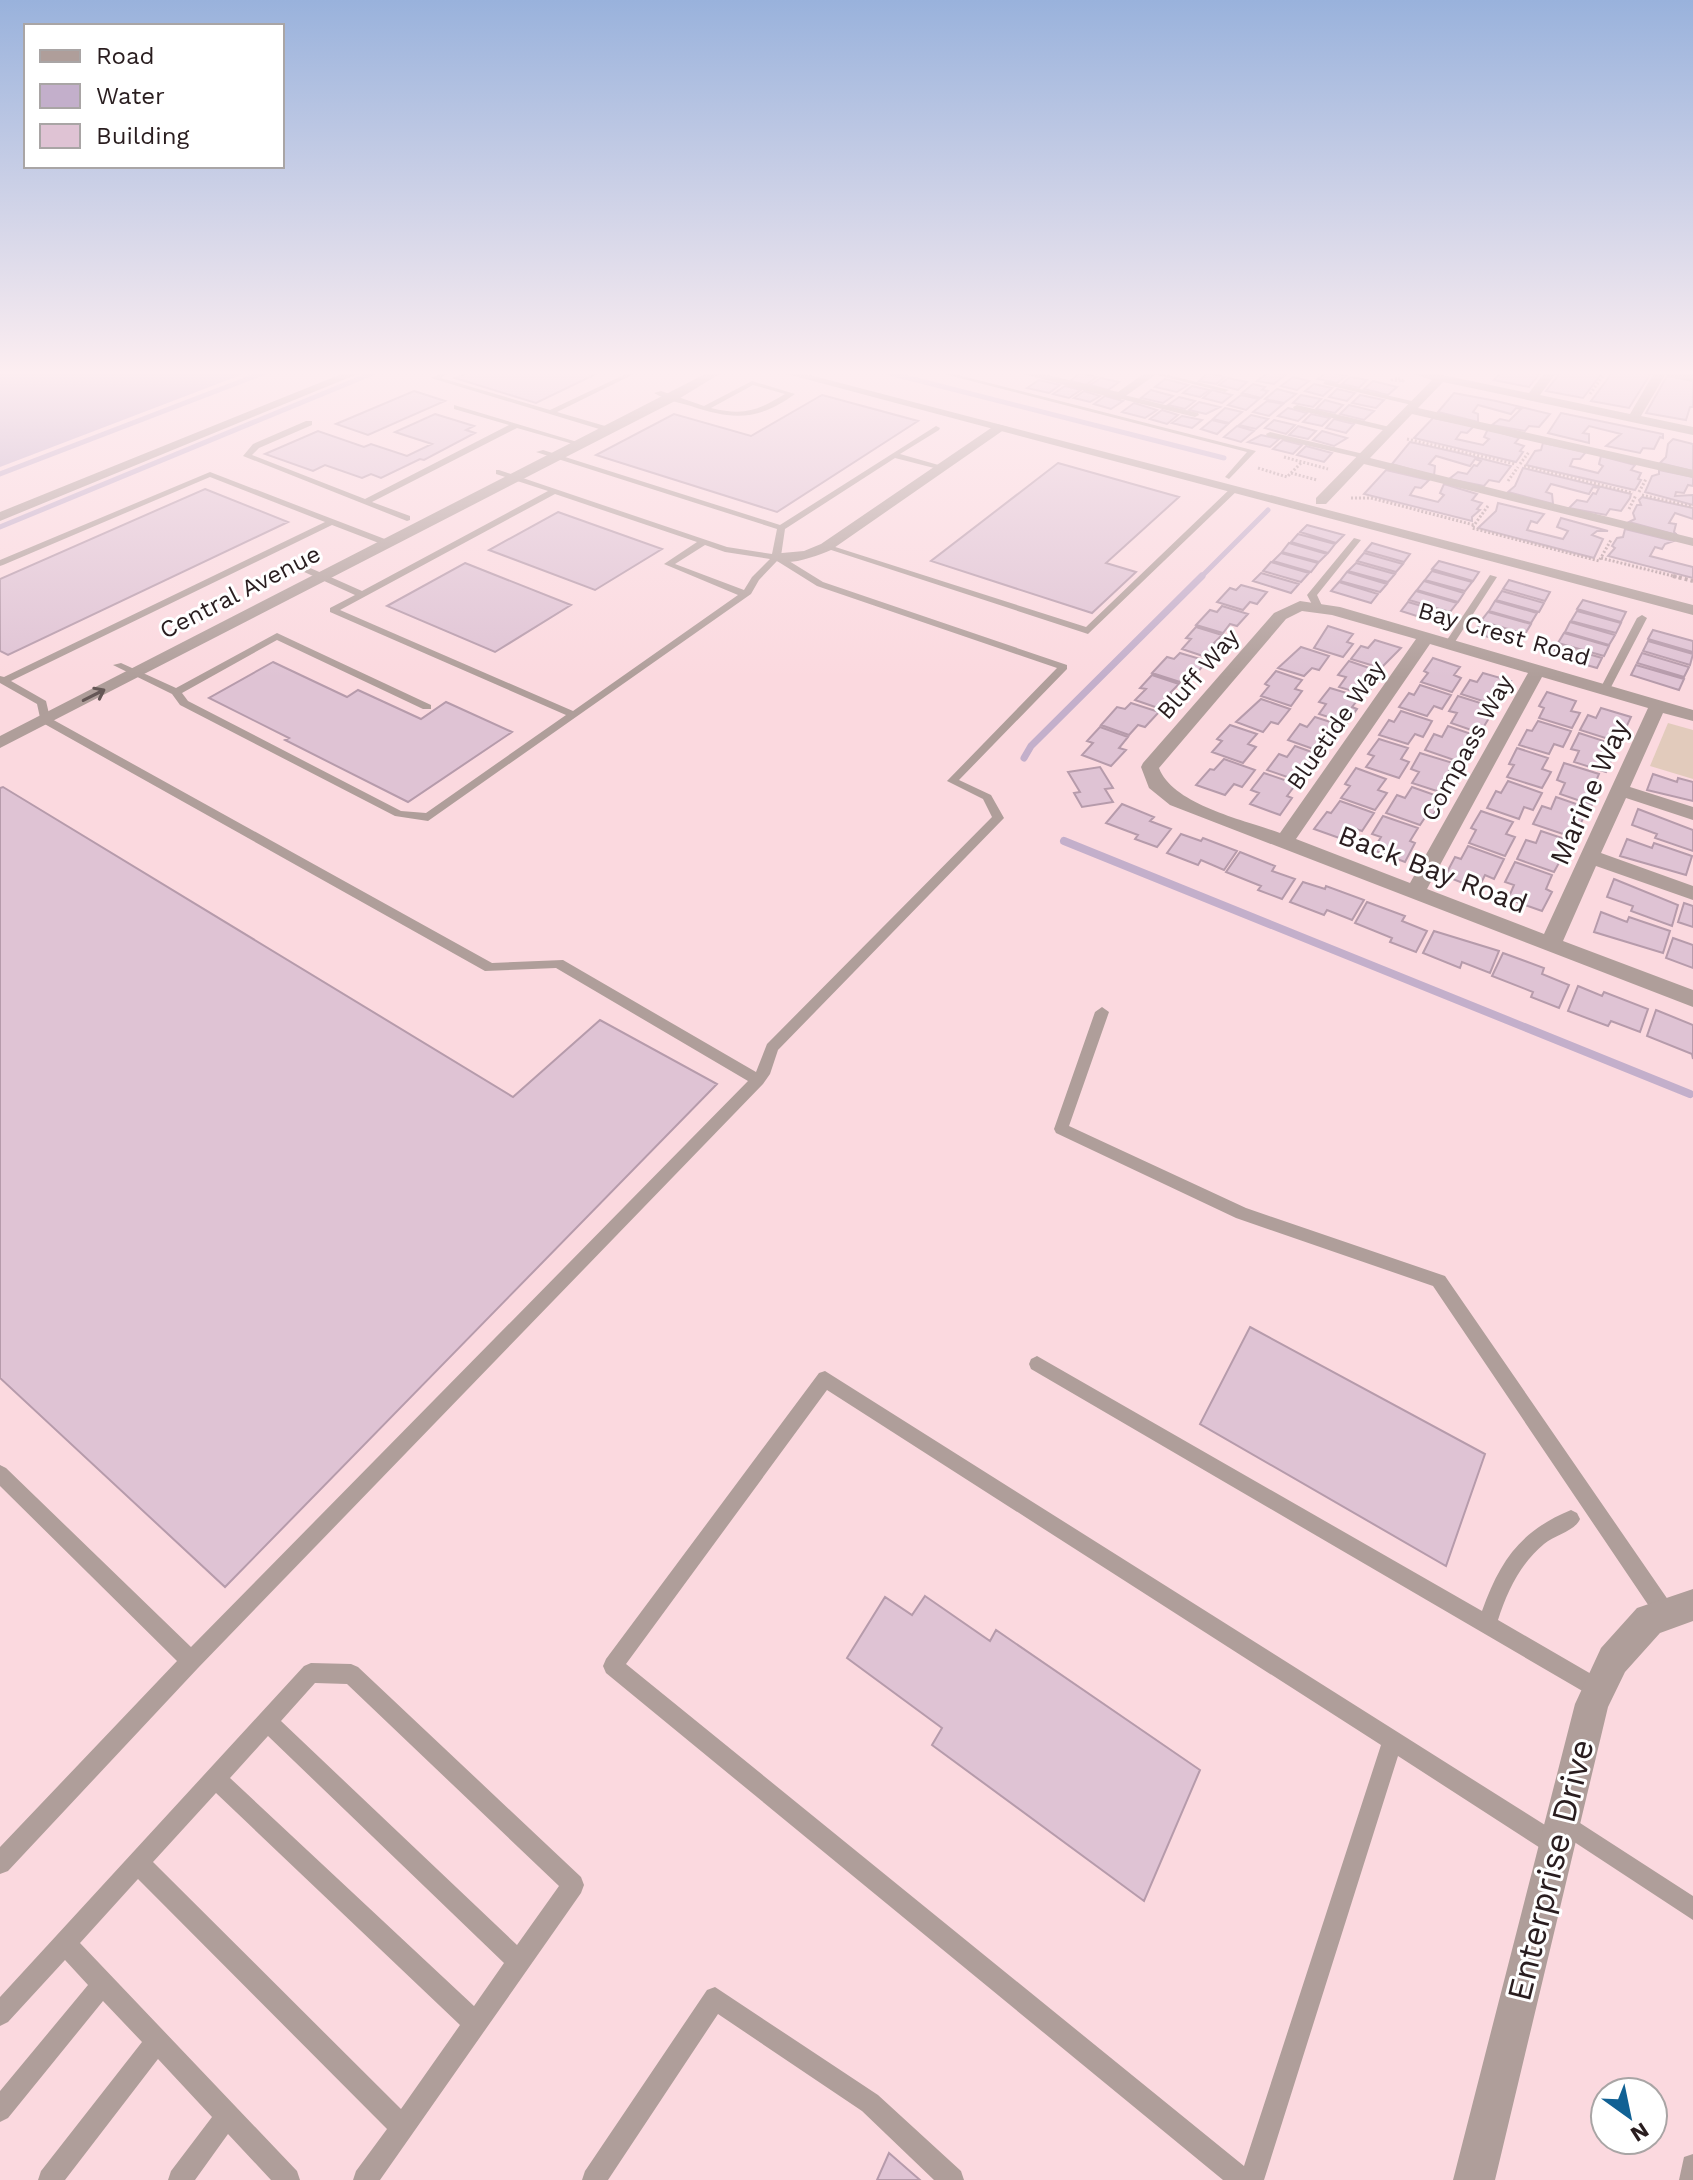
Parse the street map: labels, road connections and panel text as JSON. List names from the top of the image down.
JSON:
{
  "streets": {
    "street": [
      "Central Avenue",
      "Bay Crest Road",
      "Bluff Way",
      "Bluetide Way",
      "Compass Way",
      "Marine Way",
      "Back Bay Road",
      "Enterprise Drive"
    ]
  },
  "crossings": [
    ["Bay Crest Road", "Bluff Way"],
    ["Bay Crest Road", "Bluetide Way"],
    ["Bay Crest Road", "Compass Way"],
    ["Bay Crest Road", "Marine Way"],
    ["Bluff Way", "Back Bay Road"],
    ["Bluetide Way", "Back Bay Road"],
    ["Compass Way", "Back Bay Road"],
    ["Marine Way", "Back Bay Road"]
  ],
  "legend": ["Road", "Water", "Building"],
  "north": "bottom right"
}
